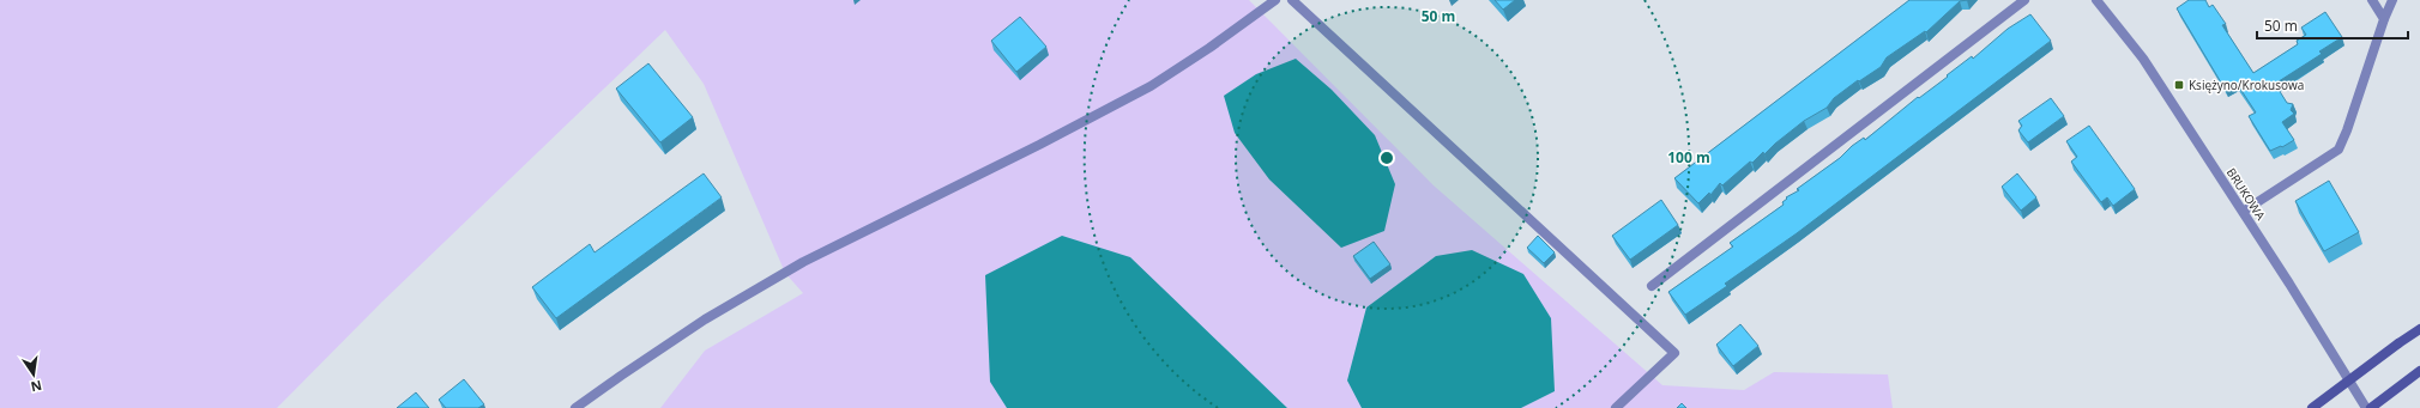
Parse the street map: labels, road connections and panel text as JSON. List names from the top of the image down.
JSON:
{
  "streets": {
    "street": ["BRUKOWA"]
  },
  "places": {
    "transit": ["Księżyno/Krokusowa"]
  },
  "scale_bar": "50 m",
  "north": "bottom",
  "rings": ["50 m", "100 m"]
}
